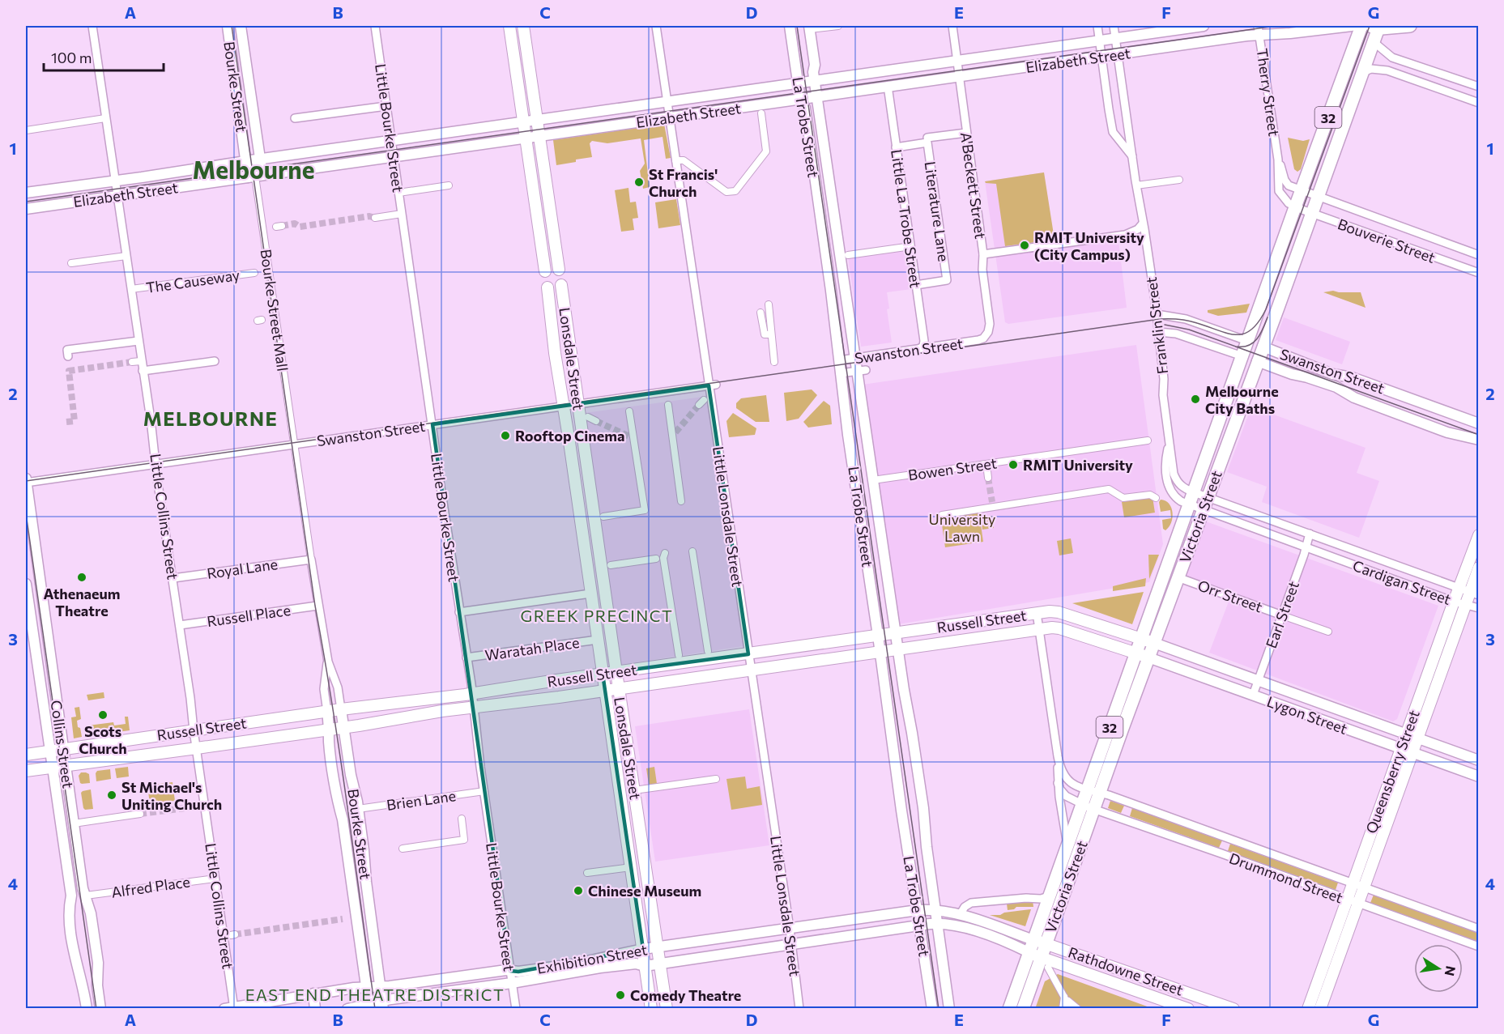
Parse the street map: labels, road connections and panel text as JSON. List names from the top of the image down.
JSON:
{
  "streets": {
    "main road": [
      "32",
      "Swanston Street",
      "Lonsdale Street",
      "Victoria Street",
      "Russell Street",
      "Lygon Street",
      "Queensberry Street",
      "Exhibition Street",
      "Rathdowne Street"
    ],
    "street": [
      "Elizabeth Street",
      "Bourke Street",
      "Therry Street",
      "La Trobe Street",
      "Little Bourke Street",
      "A'Beckett Street",
      "Literature Lane",
      "Little La Trobe Street",
      "Bouverie Street",
      "The Causeway",
      "Bourke Street Mall",
      "Franklin Street",
      "Bowen Street",
      "Little Collins Street",
      "Little Lonsdale Street",
      "Royal Lane",
      "Cardigan Street",
      "Orr Street",
      "Earl Street",
      "Russell Place",
      "Waratah Place",
      "Collins Street",
      "Brien Lane",
      "Drummond Street",
      "Alfred Place"
    ]
  },
  "crossings": [
    ["Elizabeth Street", "Bourke Street"],
    ["Elizabeth Street", "Therry Street"],
    ["Elizabeth Street", "La Trobe Street"],
    ["Elizabeth Street", "Little Bourke Street"],
    ["Elizabeth Street", "A'Beckett Street"],
    ["Elizabeth Street", "Little La Trobe Street"],
    ["Elizabeth Street", "Bourke Street Mall"],
    ["Elizabeth Street", "Franklin Street"],
    ["Elizabeth Street", "Little Collins Street"],
    ["Elizabeth Street", "Little Lonsdale Street"],
    ["Bourke Street", "Bourke Street Mall"],
    ["Bourke Street", "Swanston Street"],
    ["Bourke Street", "Royal Lane"],
    ["Bourke Street", "Russell Place"],
    ["Bourke Street", "Russell Street"],
    ["Bourke Street", "Brien Lane"],
    ["Bourke Street", "Exhibition Street"],
    ["Therry Street", "Bouverie Street"],
    ["Therry Street", "Victoria Street"],
    ["La Trobe Street", "Swanston Street"],
    ["La Trobe Street", "Bowen Street"],
    ["La Trobe Street", "Russell Street"],
    ["La Trobe Street", "Exhibition Street"],
    ["Little Bourke Street", "Swanston Street"],
    ["Little Bourke Street", "Russell Street"],
    ["Little Bourke Street", "Waratah Place"],
    ["Little Bourke Street", "Brien Lane"],
    ["Little Bourke Street", "Exhibition Street"],
    ["A'Beckett Street", "Swanston Street"],
    ["Literature Lane", "Little La Trobe Street"],
    ["Little La Trobe Street", "Swanston Street"],
    ["Bouverie Street", "Victoria Street"],
    ["The Causeway", "Little Collins Street"],
    ["Bourke Street Mall", "Swanston Street"],
    ["Franklin Street", "Swanston Street"],
    ["Franklin Street", "Victoria Street"],
    ["Franklin Street", "Cardigan Street"],
    ["Swanston Street", "Lonsdale Street"],
    ["Swanston Street", "Little Collins Street"],
    ["Swanston Street", "Little Lonsdale Street"],
    ["Swanston Street", "Victoria Street"],
    ["Swanston Street", "Collins Street"],
    ["Lonsdale Street", "Russell Street"],
    ["Lonsdale Street", "Waratah Place"],
    ["Lonsdale Street", "Exhibition Street"],
    ["Little Collins Street", "Royal Lane"],
    ["Little Collins Street", "Russell Place"],
    ["Little Collins Street", "Russell Street"],
    ["Little Collins Street", "Alfred Place"],
    ["Little Collins Street", "Exhibition Street"],
    ["Little Lonsdale Street", "Russell Street"],
    ["Little Lonsdale Street", "Exhibition Street"],
    ["Victoria Street", "Cardigan Street"],
    ["Victoria Street", "Orr Street"],
    ["Victoria Street", "Russell Street"],
    ["Victoria Street", "Lygon Street"],
    ["Victoria Street", "Drummond Street"],
    ["Victoria Street", "Exhibition Street"],
    ["Victoria Street", "Rathdowne Street"],
    ["Cardigan Street", "Earl Street"],
    ["Cardigan Street", "Queensberry Street"],
    ["Orr Street", "Earl Street"],
    ["Earl Street", "Lygon Street"],
    ["Russell Street", "Lygon Street"],
    ["Russell Street", "Collins Street"],
    ["Lygon Street", "Queensberry Street"],
    ["Collins Street", "Alfred Place"],
    ["Queensberry Street", "Drummond Street"],
    ["Exhibition Street", "Rathdowne Street"]
  ],
  "districts": [
    "Melbourne",
    "MELBOURNE",
    "GREEK PRECINCT",
    "EAST END THEATRE DISTRICT"
  ],
  "parks": ["University Lawn"],
  "places": [
    "St Francis' Church",
    "RMIT University (City Campus)",
    "Melbourne City Baths",
    "Rooftop Cinema",
    "RMIT University",
    "Athenaeum Theatre",
    "Scots Church",
    "St Michael's Uniting Church",
    "Chinese Museum",
    "Comedy Theatre"
  ],
  "scale_bar": "100 m",
  "north": "right",
  "grid": {
    "columns": [
      "A",
      "B",
      "C",
      "D",
      "E",
      "F",
      "G"
    ],
    "rows": [
      "1",
      "2",
      "3",
      "4"
    ]
  }
}
